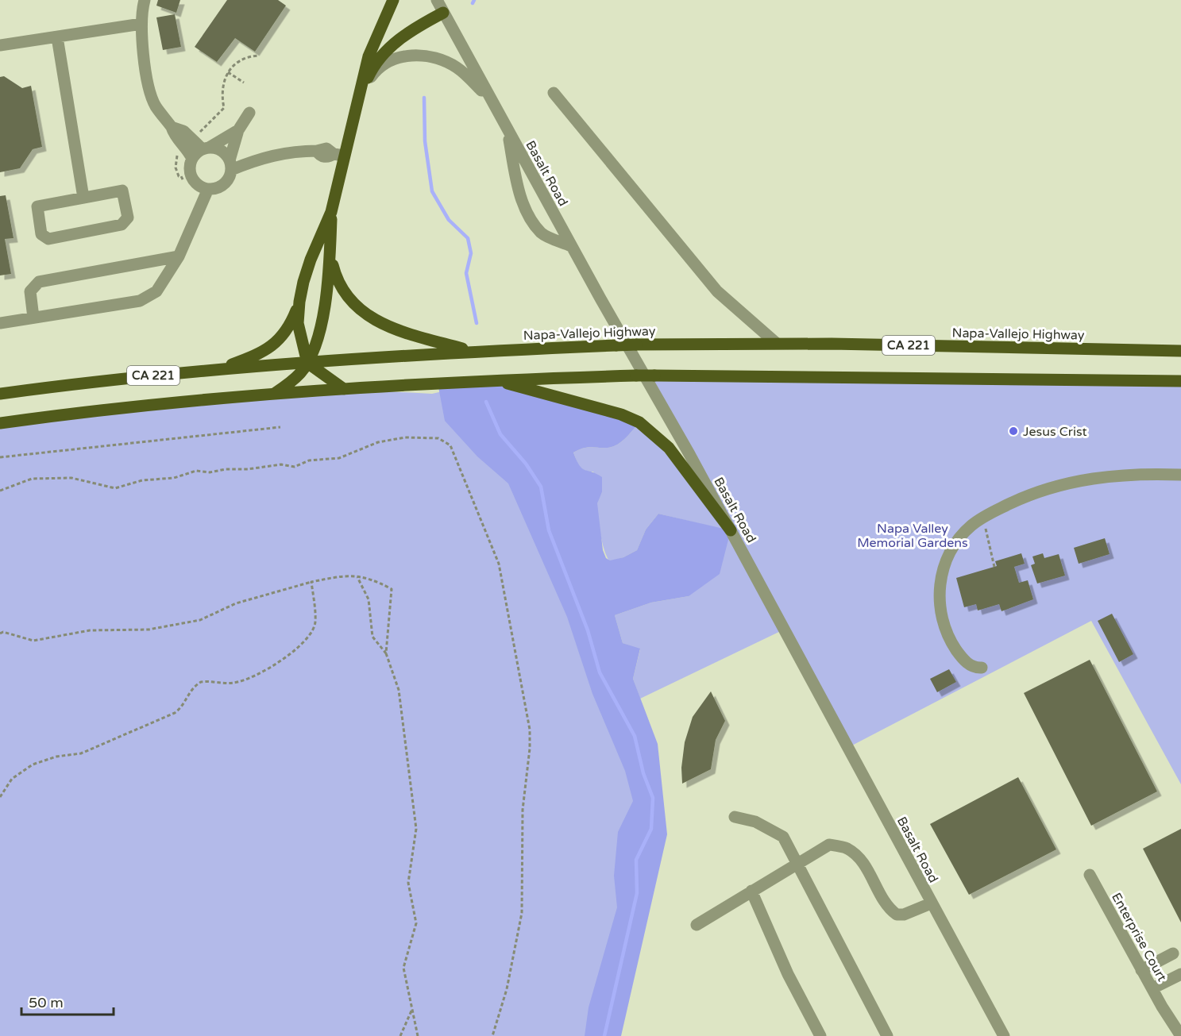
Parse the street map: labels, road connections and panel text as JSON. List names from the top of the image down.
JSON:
{
  "streets": {
    "main road": ["Napa-Vallejo Highway", "CA 221"],
    "street": ["Basalt Road", "Enterprise Court"]
  },
  "parks": ["Napa Valley Memorial Gardens"],
  "places": ["Jesus Crist"],
  "scale_bar": "50 m"
}
